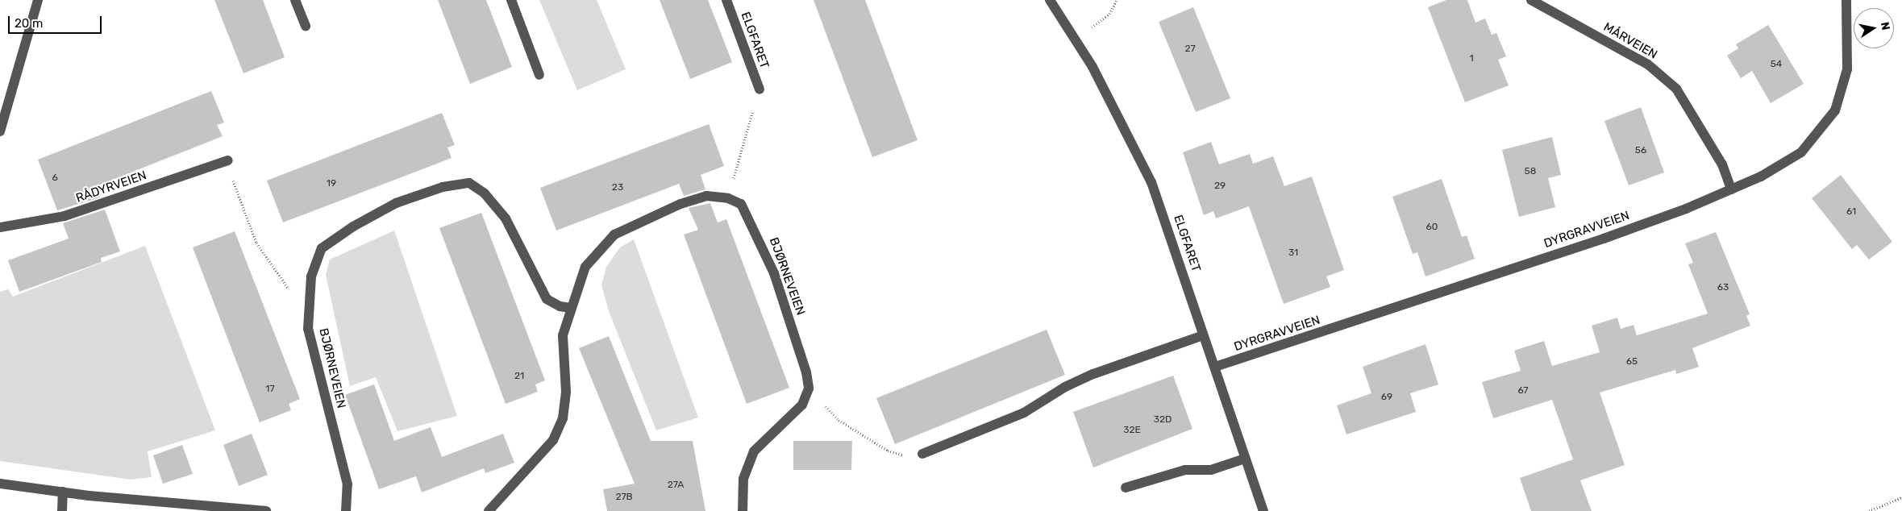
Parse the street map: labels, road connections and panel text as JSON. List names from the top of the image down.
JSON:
{
  "streets": {
    "street": [
      "ELGFARET",
      "MÅRVEIEN",
      "RÅDYRVEIEN",
      "DYRGRAVVEIEN",
      "BJØRNEVEIEN"
    ]
  },
  "crossings": [
    ["ELGFARET", "DYRGRAVVEIEN"],
    ["MÅRVEIEN", "DYRGRAVVEIEN"]
  ],
  "house_numbers": [
    "27",
    "1",
    "54",
    "56",
    "58",
    "6",
    "19",
    "29",
    "23",
    "61",
    "60",
    "31",
    "63",
    "65",
    "21",
    "17",
    "67",
    "69",
    "32D",
    "32E",
    "27A",
    "27B"
  ],
  "scale_bar": "20 m",
  "north": "right"
}
